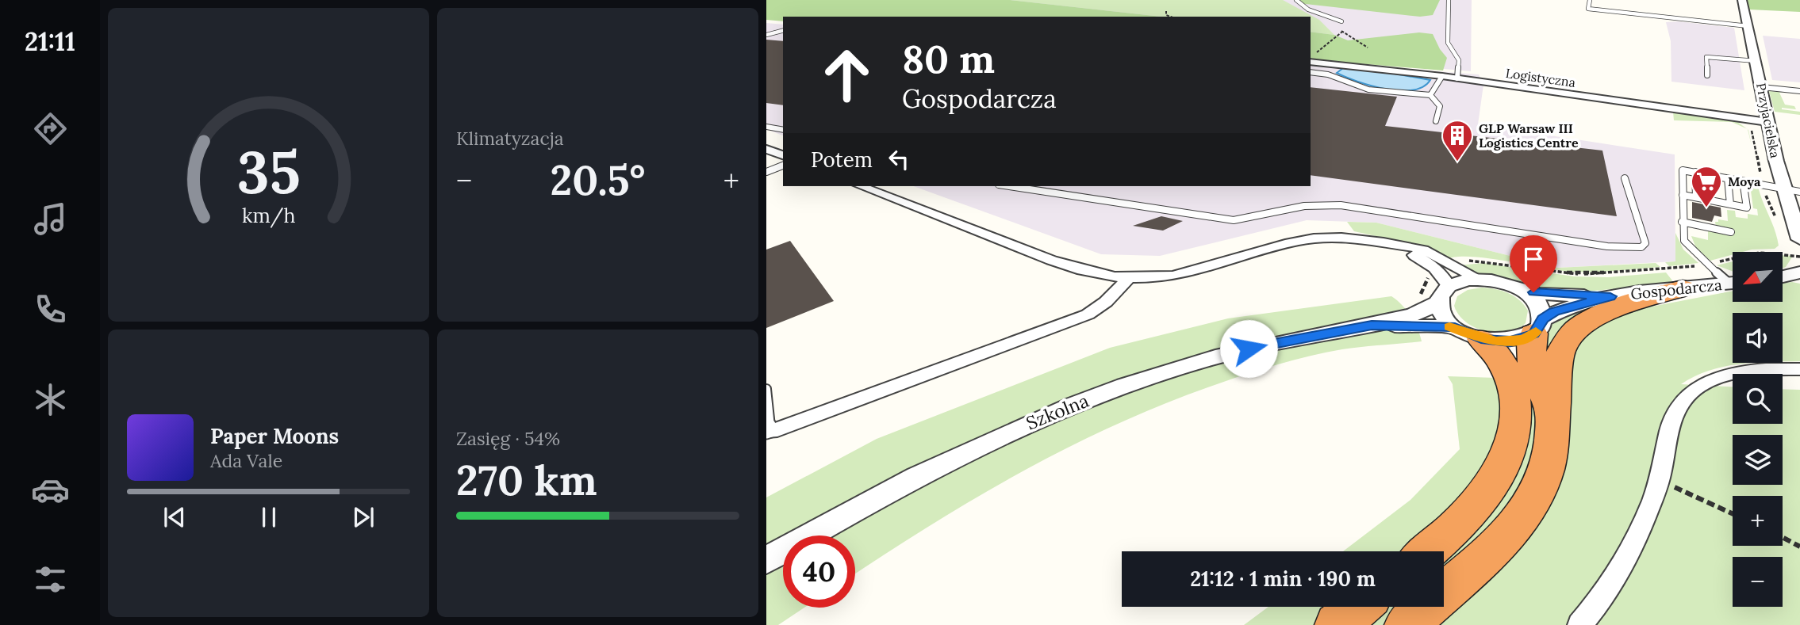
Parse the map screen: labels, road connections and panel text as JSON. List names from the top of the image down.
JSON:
{
  "streets": {
    "street": [
      "Logistyczna",
      "Przyjacielska",
      "Gospodarcza",
      "Szkolna"
    ]
  },
  "crossings": [
    ["Logistyczna", "Przyjacielska"],
    ["Gospodarcza", "Szkolna"]
  ],
  "places": {
    "building": ["GLP Warsaw III Logistics Centre"],
    "supermarket": ["Moya"]
  },
  "north": "bottom left",
  "page": {
    "tabs": "21:11",
    "tile": [
      "Klimatyzacja",
      ["Zasięg · 54%", "270 km"]
    ],
    "turn": ["80 m", "Gospodarcza"],
    "then": "Potem",
    "heat": ["−", "20.5°", "+"],
    "map_buttons": ["+", "−"],
    "song": ["Paper Moons", "Ada Vale"],
    "limit": "40",
    "trip": "21:12 · 1 min · 190 m",
    "gauge": ["35", "km/h"]
  }
}
